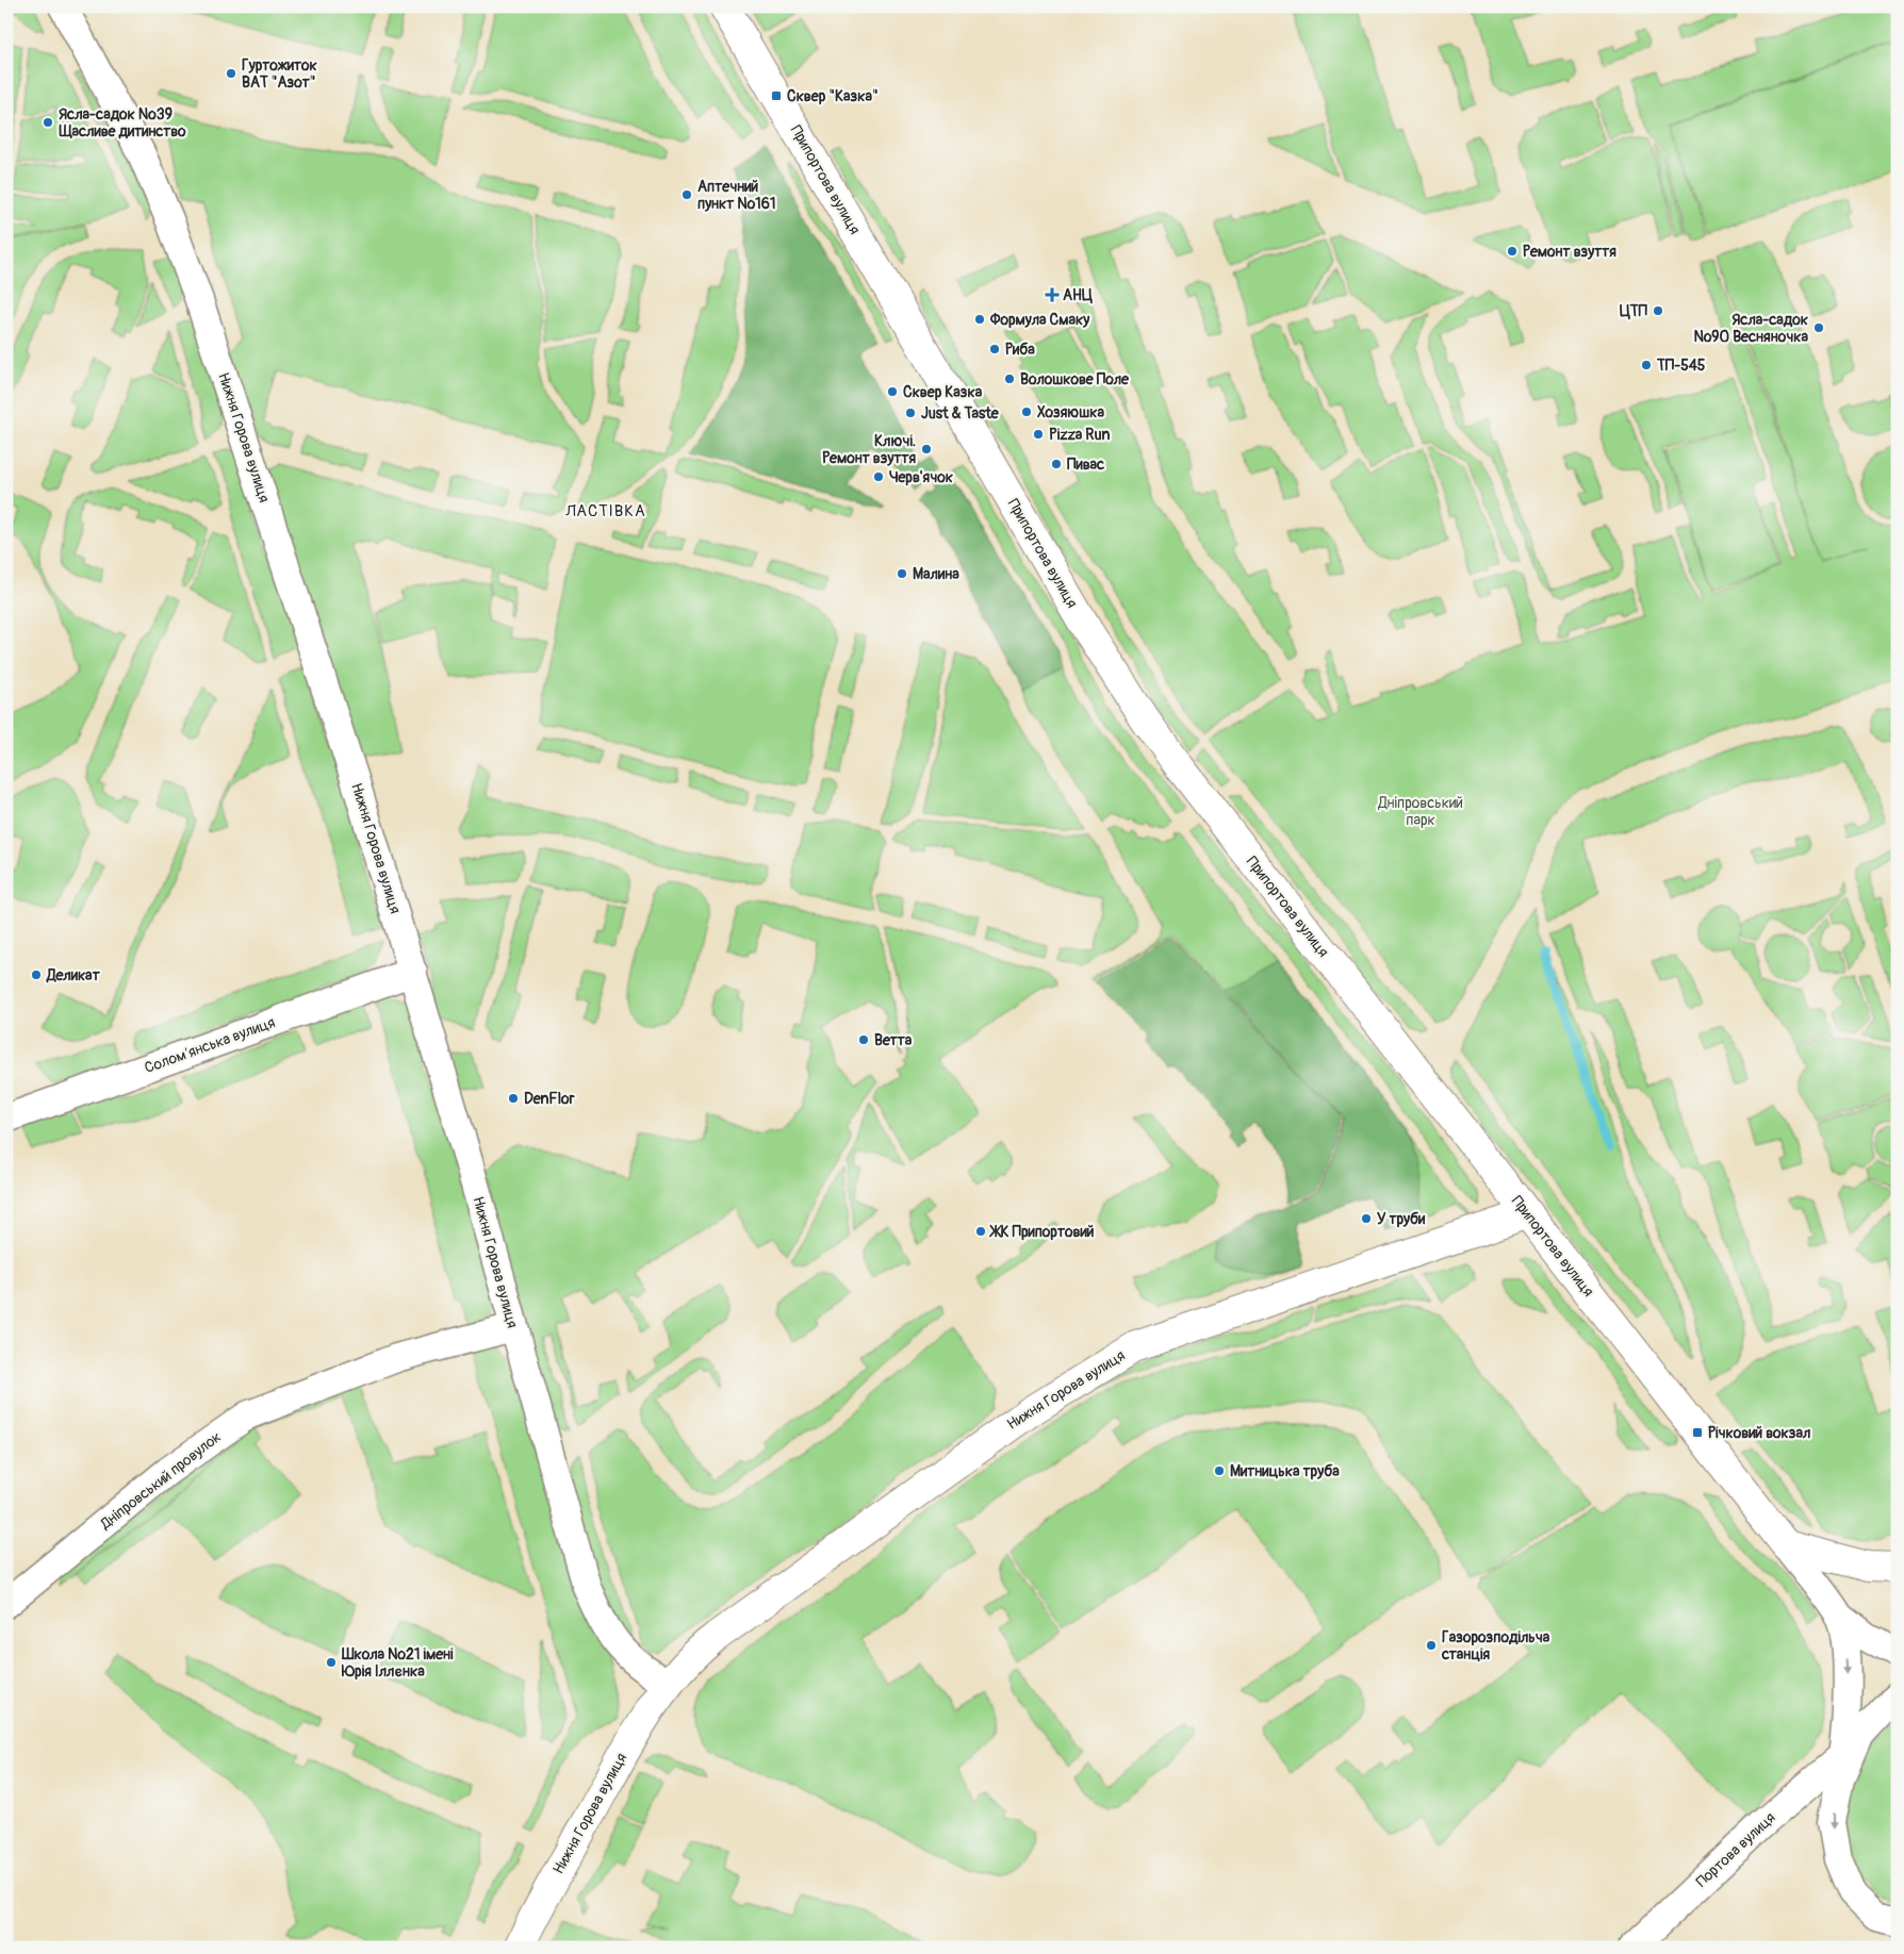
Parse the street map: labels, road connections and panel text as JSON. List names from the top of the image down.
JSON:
{
  "streets": {
    "main road": ["Припортова вулиця", "Нижня Горова вулиця"],
    "street": ["Соломʼянська вулиця", "Дніпровський провулок", "Портова вулиця"]
  },
  "crossings": [
    ["Припортова вулиця", "Нижня Горова вулиця"],
    ["Припортова вулиця", "Портова вулиця"],
    ["Нижня Горова вулиця", "Соломʼянська вулиця"],
    ["Нижня Горова вулиця", "Дніпровський провулок"]
  ],
  "districts": ["ЛАСТІВКА"],
  "parks": ["Дніпровський парк"],
  "places": {
    "other": [
      "Гуртожиток ВАТ \"Азот\"",
      "Ясла-садок №39 Щасливе дитинство",
      "Аптечний пункт №161",
      "Ремонт взуття",
      "ЦТП",
      "Формула Смаку",
      "Ясла-садок №90 Весняночка",
      "Риба",
      "ТП-545",
      "Волошкове Поле",
      "Сквер Казка",
      "Хозяюшка",
      "Just & Taste",
      "Pizza Run",
      "Ключі. Ремонт взуття",
      "Пивас",
      "Черв'ячок",
      "Малина",
      "Деликат",
      "Ветта",
      "DenFlor",
      "У труби",
      "ЖК Припортовий",
      "Митницька труба",
      "Газорозподільча станція",
      "Школа №21 імені Юрія Іллєнка"
    ],
    "transit": ["Сквер \"Казка\"", "Річковий вокзал"],
    "health": ["АНЦ"]
  }
}
